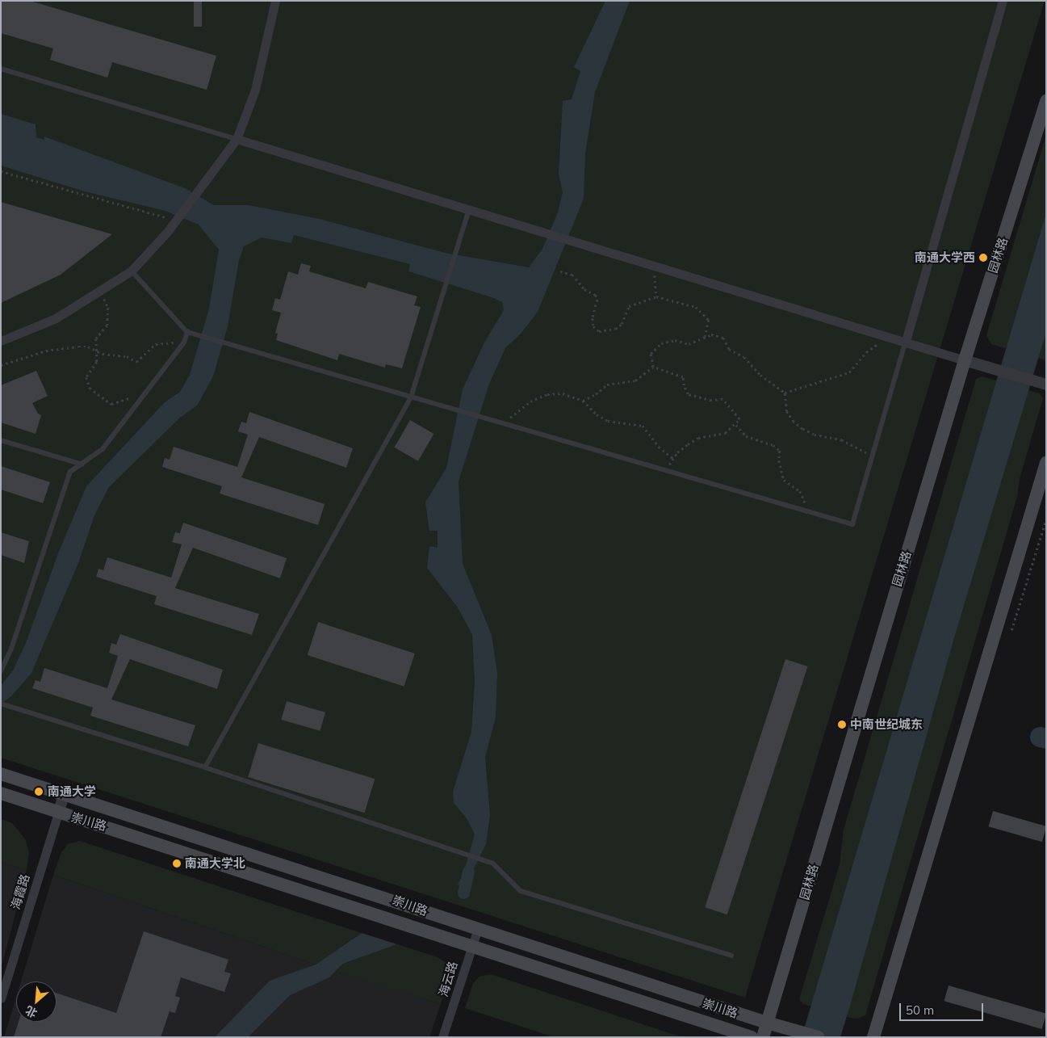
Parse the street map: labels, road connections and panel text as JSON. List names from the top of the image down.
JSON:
{
  "streets": {
    "main road": ["园林路", "崇川路"],
    "street": ["海霞路", "海云路"]
  },
  "crossings": [
    ["园林路", "崇川路"],
    ["崇川路", "海霞路"],
    ["崇川路", "海云路"]
  ],
  "places": [
    "南通大学西",
    "中南世纪城东",
    "南通大学",
    "南通大学北"
  ],
  "scale_bar": "50 m",
  "north": "bottom left"
}
